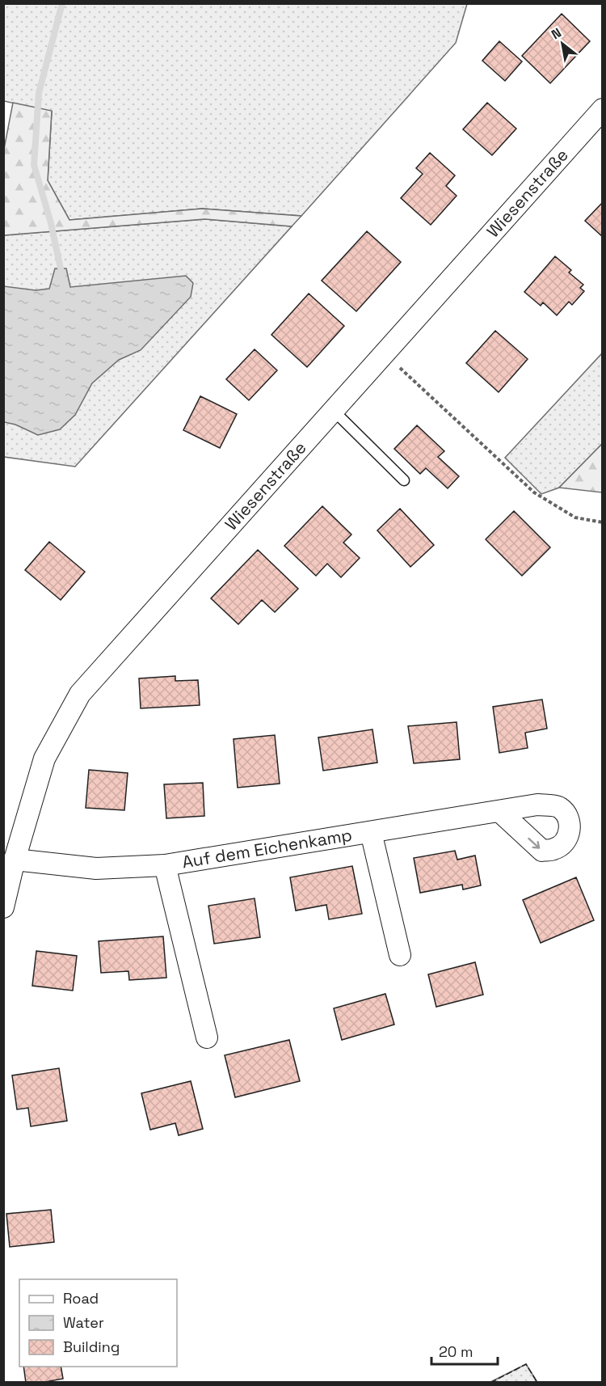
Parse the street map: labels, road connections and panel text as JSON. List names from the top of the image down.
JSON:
{
  "streets": {
    "street": ["Wiesenstraße", "Auf dem Eichenkamp"]
  },
  "crossings": [
    ["Wiesenstraße", "Auf dem Eichenkamp"]
  ],
  "legend": ["Road", "Water", "Building"],
  "scale_bar": "20 m",
  "north": "top left"
}
